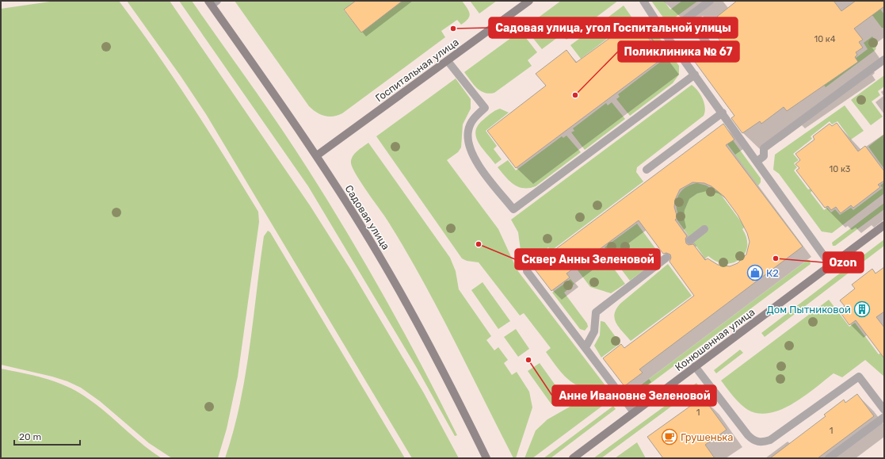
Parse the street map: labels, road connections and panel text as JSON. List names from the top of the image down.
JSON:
{
  "streets": {
    "street": ["Госпитальная улица", "Садовая улица", "Конюшенная улица"]
  },
  "crossings": [
    ["Госпитальная улица", "Садовая улица"]
  ],
  "places": {
    "other": [
      "Садовая улица, угол Госпитальной улицы",
      "Поликлиника № 67",
      "Сквер Анны Зеленовой",
      "Ozon",
      "Анне Ивановне Зеленовой"
    ],
    "shop": ["К2"],
    "building": ["Дом Пытниковой"],
    "cafe": ["Грушенька"]
  },
  "house_numbers": [
    "10 к4",
    "10 к3",
    "1",
    "1"
  ],
  "scale_bar": "20 m"
}
